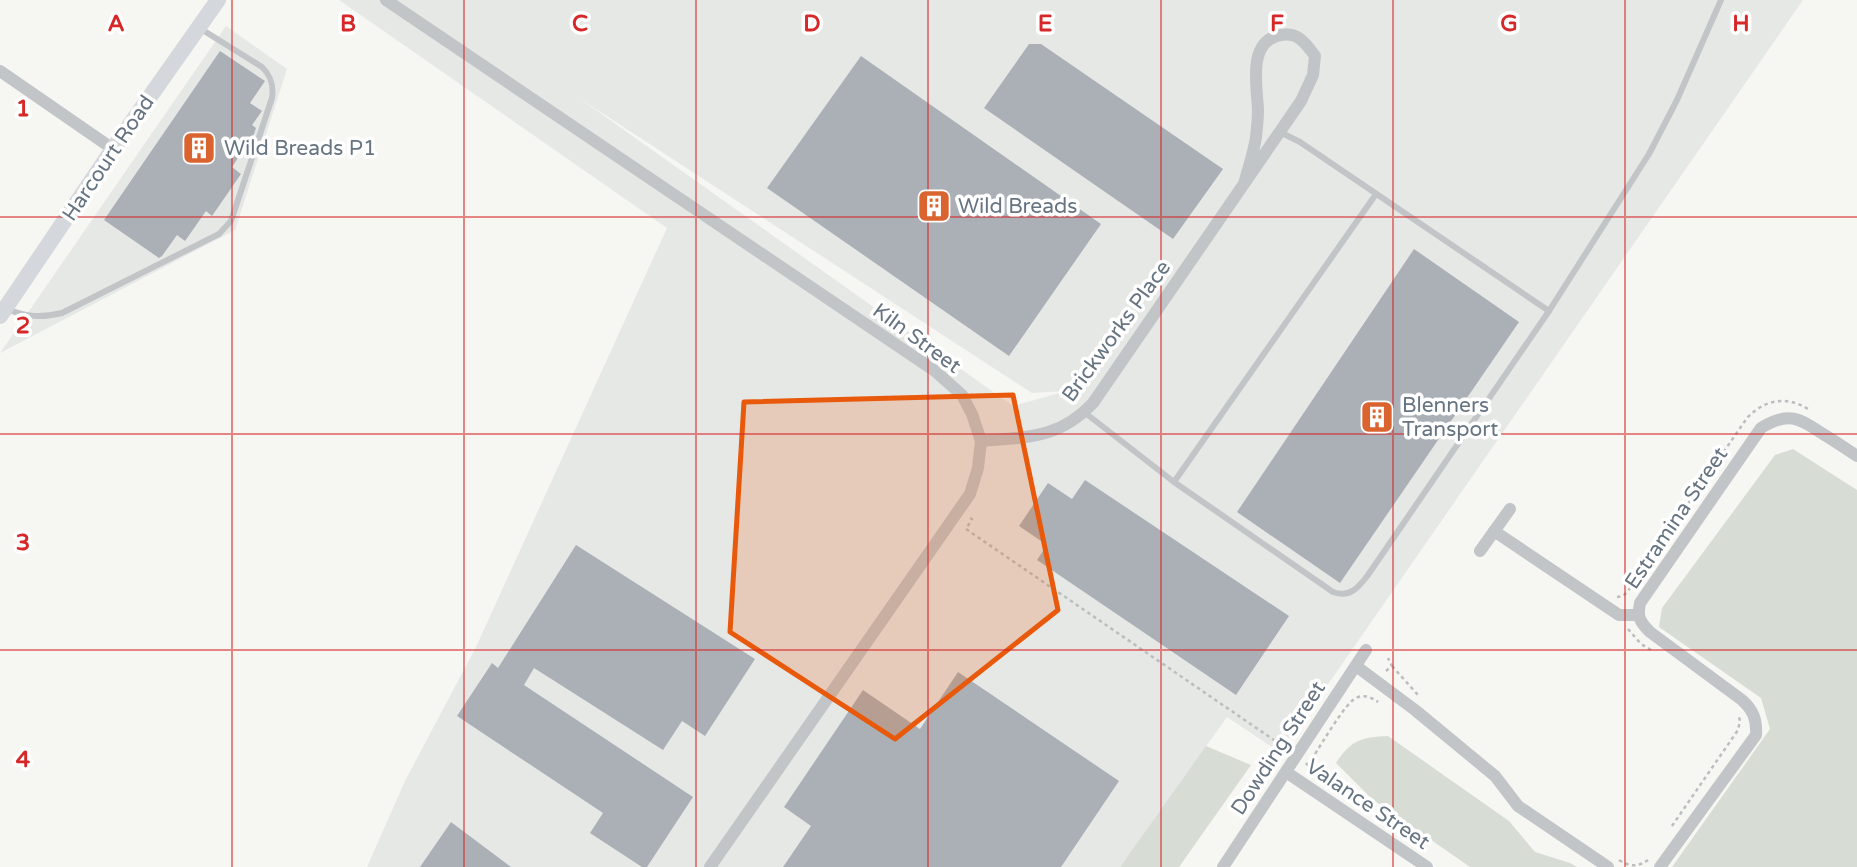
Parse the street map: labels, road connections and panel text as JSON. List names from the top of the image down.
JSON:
{
  "streets": {
    "main road": ["Harcourt Road"],
    "street": [
      "Brickworks Place",
      "Kiln Street",
      "Estramina Street",
      "Dowding Street",
      "Valance Street"
    ]
  },
  "crossings": [
    ["Brickworks Place", "Kiln Street"],
    ["Dowding Street", "Valance Street"]
  ],
  "places": {
    "building": ["Wild Breads P1", "Wild Breads", "Blenners Transport"]
  },
  "grid": {
    "columns": [
      "A",
      "B",
      "C",
      "D",
      "E",
      "F",
      "G",
      "H"
    ],
    "rows": [
      "1",
      "2",
      "3",
      "4"
    ]
  }
}
